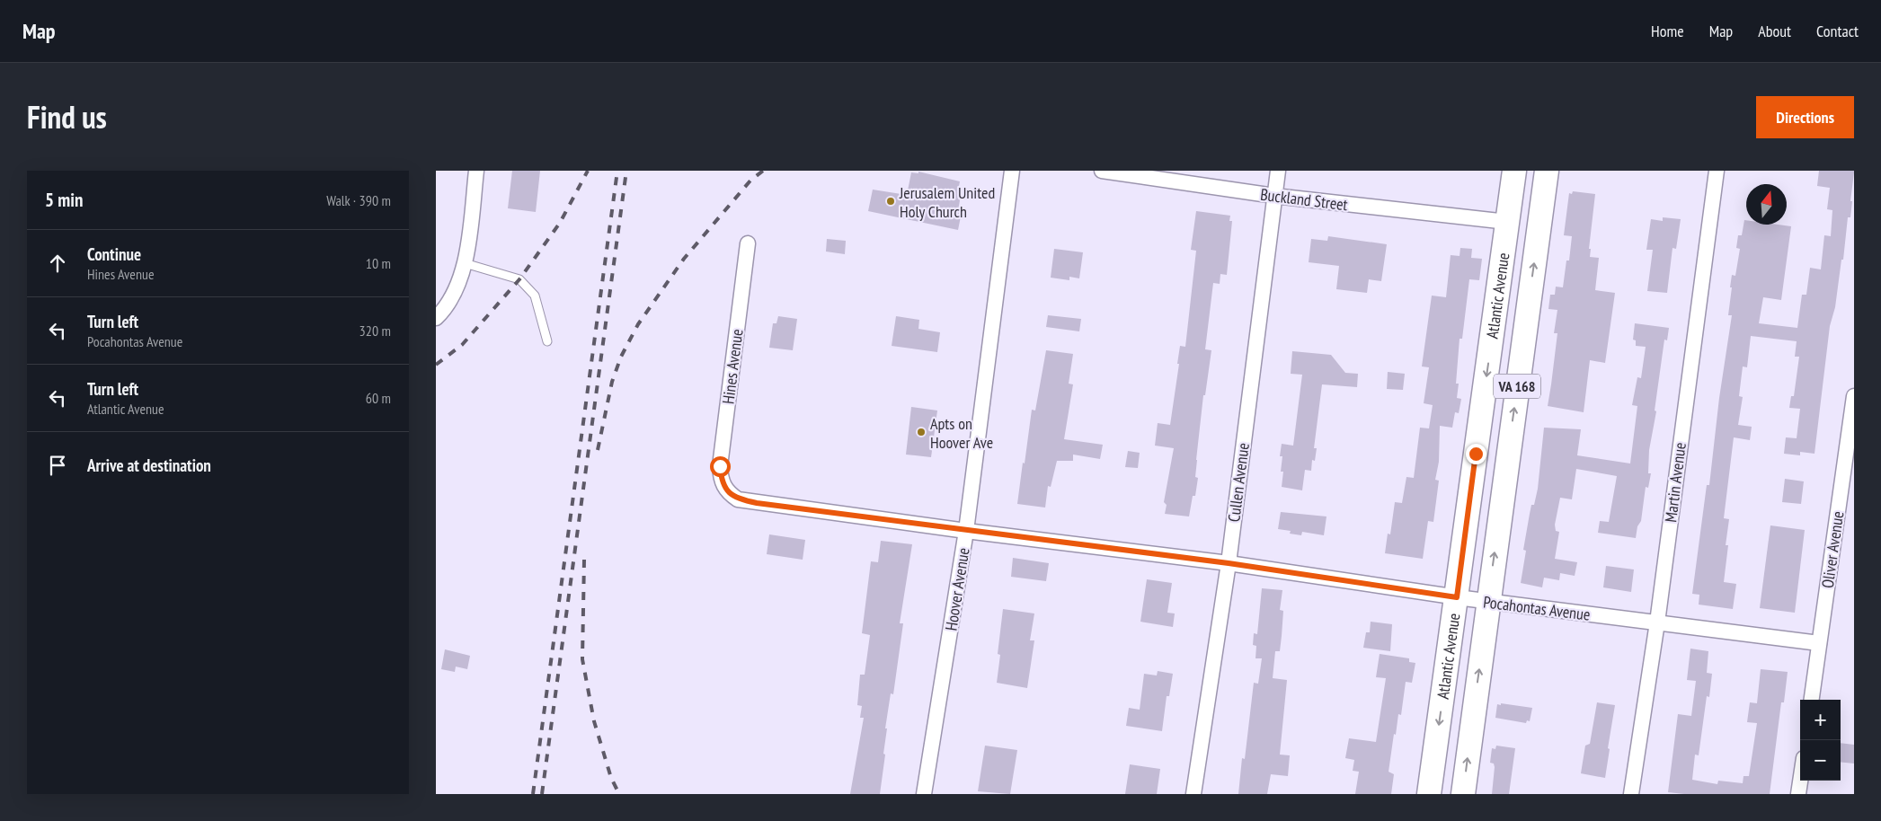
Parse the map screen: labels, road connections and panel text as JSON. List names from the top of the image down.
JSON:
{
  "streets": {
    "main road": ["Atlantic Avenue", "VA 168"],
    "street": [
      "Buckland Street",
      "Hines Avenue",
      "Cullen Avenue",
      "Martin Avenue",
      "Oliver Avenue",
      "Hoover Avenue",
      "Pocahontas Avenue"
    ]
  },
  "crossings": [
    ["Buckland Street", "Atlantic Avenue"],
    ["Buckland Street", "Cullen Avenue"],
    ["Atlantic Avenue", "Pocahontas Avenue"],
    ["Hines Avenue", "Pocahontas Avenue"],
    ["Cullen Avenue", "Pocahontas Avenue"],
    ["Martin Avenue", "Pocahontas Avenue"],
    ["Oliver Avenue", "Pocahontas Avenue"],
    ["Hoover Avenue", "Pocahontas Avenue"]
  ],
  "places": ["Jerusalem United Holy Church", "Apts on Hoover Ave"],
  "north": "top",
  "page": {
    "header": "Map",
    "nav": [
      "Home",
      "Map",
      "About",
      "Contact"
    ],
    "title": "Find us",
    "buttons": "Directions",
    "heading": ["5 min", "Walk · 390 m"],
    "list": [
      ["Continue", "Hines Avenue", "10 m"],
      ["Turn left", "Pocahontas Avenue", "320 m"],
      ["Turn left", "Atlantic Avenue", "60 m"],
      "Arrive at destination"
    ],
    "map_buttons": ["+", "−"]
  }
}
